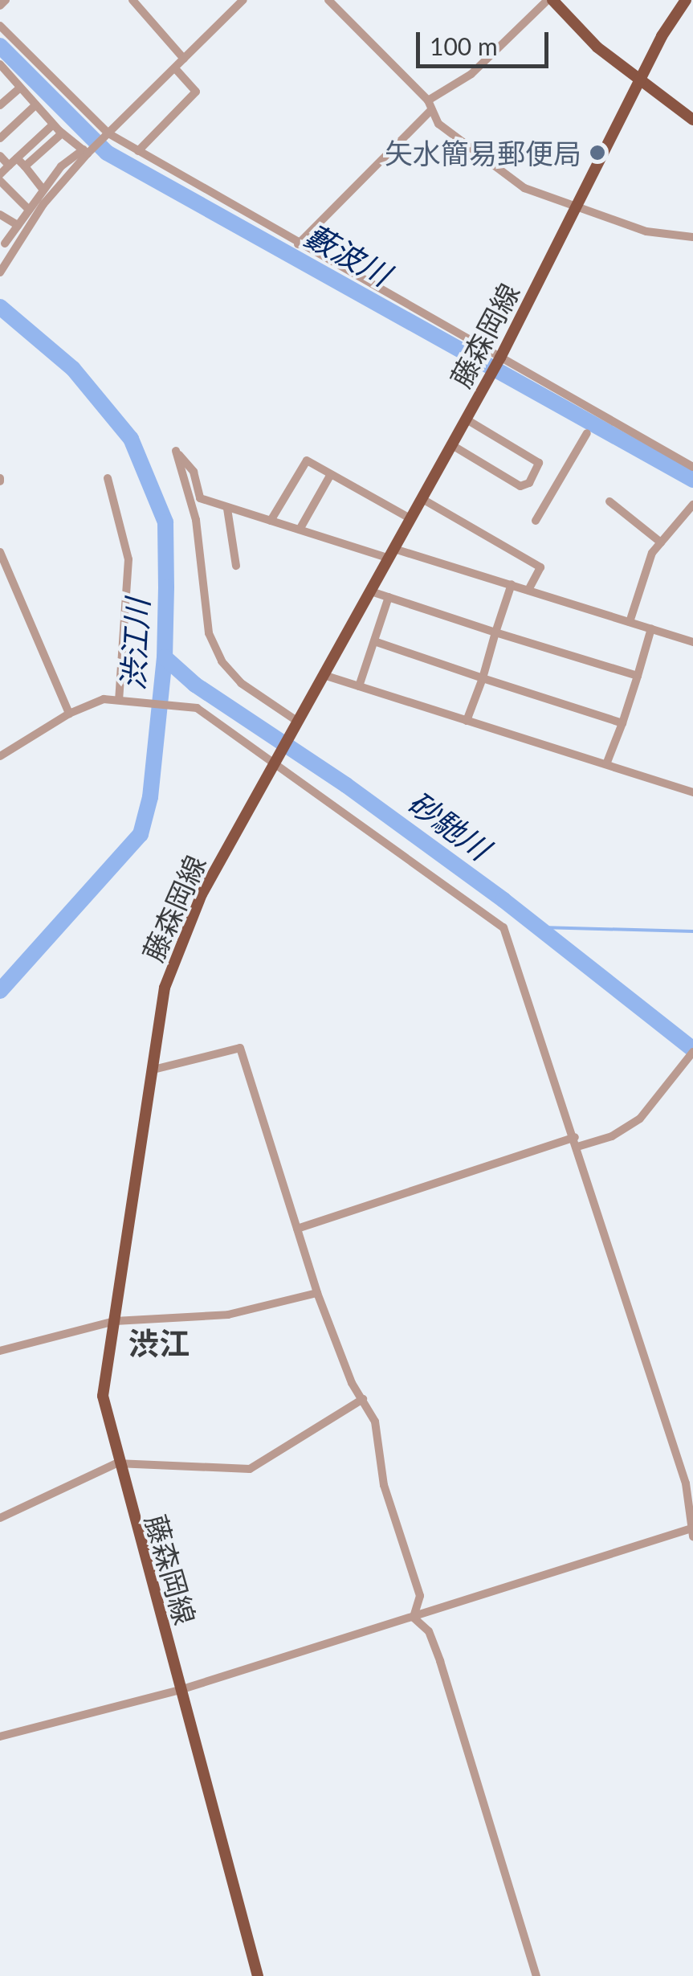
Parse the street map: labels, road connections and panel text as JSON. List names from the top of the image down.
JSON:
{
  "streets": {
    "main road": ["藤森岡線"]
  },
  "districts": ["渋江"],
  "water": ["藪波川", "渋江川", "砂馳川"],
  "places": ["矢水簡易郵便局"],
  "scale_bar": "100 m"
}
